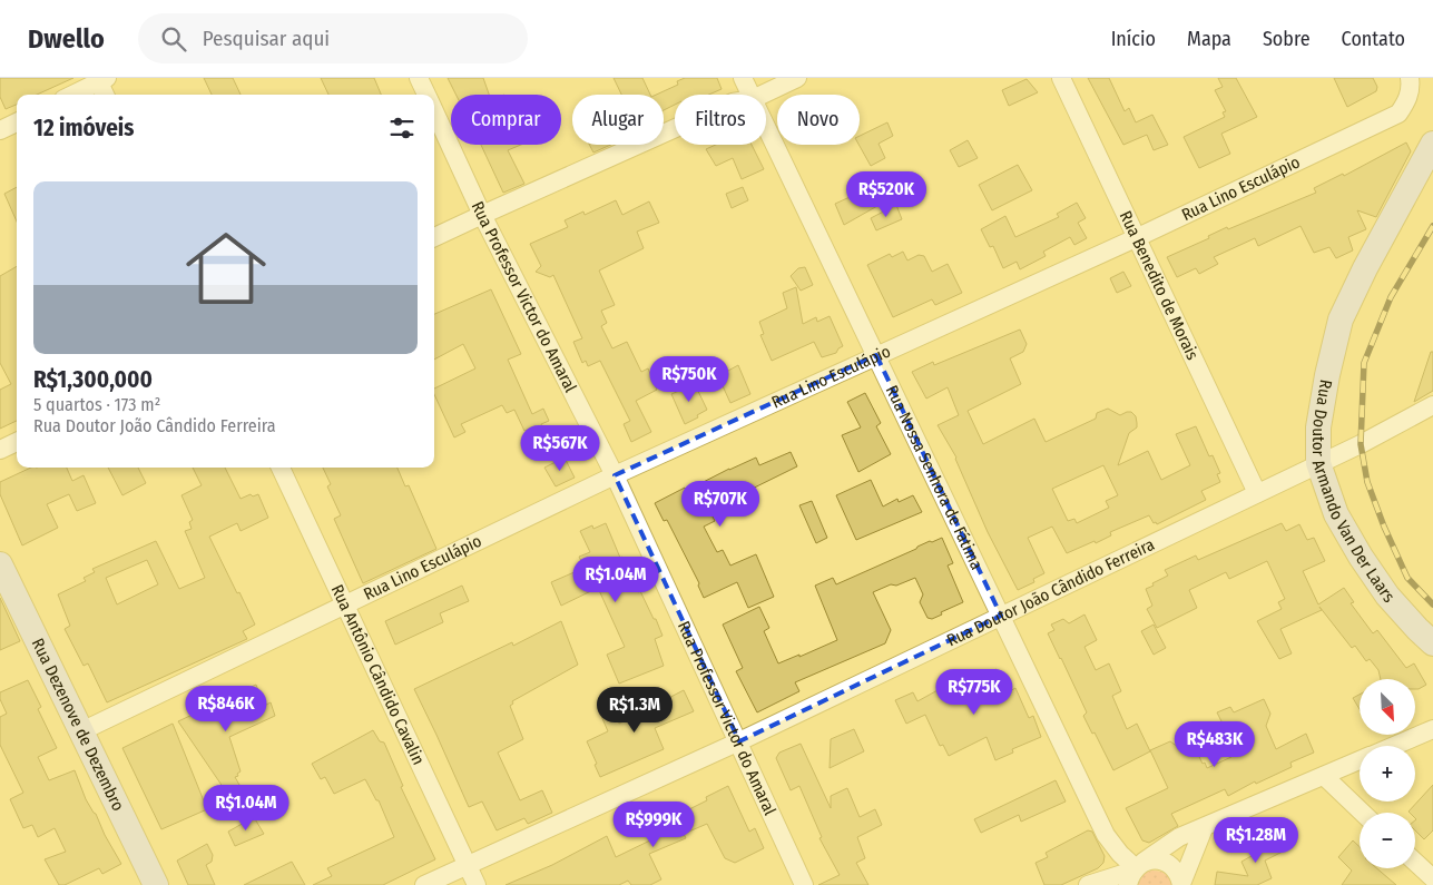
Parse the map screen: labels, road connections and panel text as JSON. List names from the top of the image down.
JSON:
{
  "streets": {
    "main road": ["Rua Doutor Armando Van Der Laars", "Rua Dezenove de Dezembro"],
    "street": [
      "Rua Lino Esculápio",
      "Rua Benedito de Morais",
      "Rua Professor Victor do Amaral",
      "Rua Nossa Senhora de Fátima",
      "Rua Doutor João Cândido Ferreira",
      "Rua Antônio Cândido Cavalin"
    ]
  },
  "crossings": [
    ["Rua Lino Esculápio", "Rua Benedito de Morais"],
    ["Rua Lino Esculápio", "Rua Professor Victor do Amaral"],
    ["Rua Lino Esculápio", "Rua Nossa Senhora de Fátima"],
    ["Rua Lino Esculápio", "Rua Antônio Cândido Cavalin"],
    ["Rua Lino Esculápio", "Rua Dezenove de Dezembro"],
    ["Rua Benedito de Morais", "Rua Doutor João Cândido Ferreira"],
    ["Rua Professor Victor do Amaral", "Rua Doutor João Cândido Ferreira"],
    ["Rua Nossa Senhora de Fátima", "Rua Doutor João Cândido Ferreira"],
    ["Rua Doutor Armando Van Der Laars", "Rua Doutor João Cândido Ferreira"],
    ["Rua Doutor João Cândido Ferreira", "Rua Antônio Cândido Cavalin"]
  ],
  "north": "bottom right",
  "page": {
    "header": "Dwello",
    "search": "Pesquisar aqui",
    "nav": [
      "Início",
      "Mapa",
      "Sobre",
      "Contato"
    ],
    "chip": [
      "Comprar",
      "Alugar",
      "Filtros",
      "Novo"
    ],
    "heading": "12 imóveis",
    "list": [
      {
        "name": "R$1,300,000",
        "note": "5 quartos · 173 m² · Rua Doutor João Cândido Ferreira"
      }
    ],
    "price": [
      "R$520K",
      "R$750K",
      "R$567K",
      "R$707K",
      "R$1.04M",
      "R$775K",
      "R$846K",
      "R$1.3M",
      "R$483K",
      "R$1.04M",
      "R$999K",
      "R$1.28M"
    ],
    "map_buttons": ["+", "−"]
  }
}
